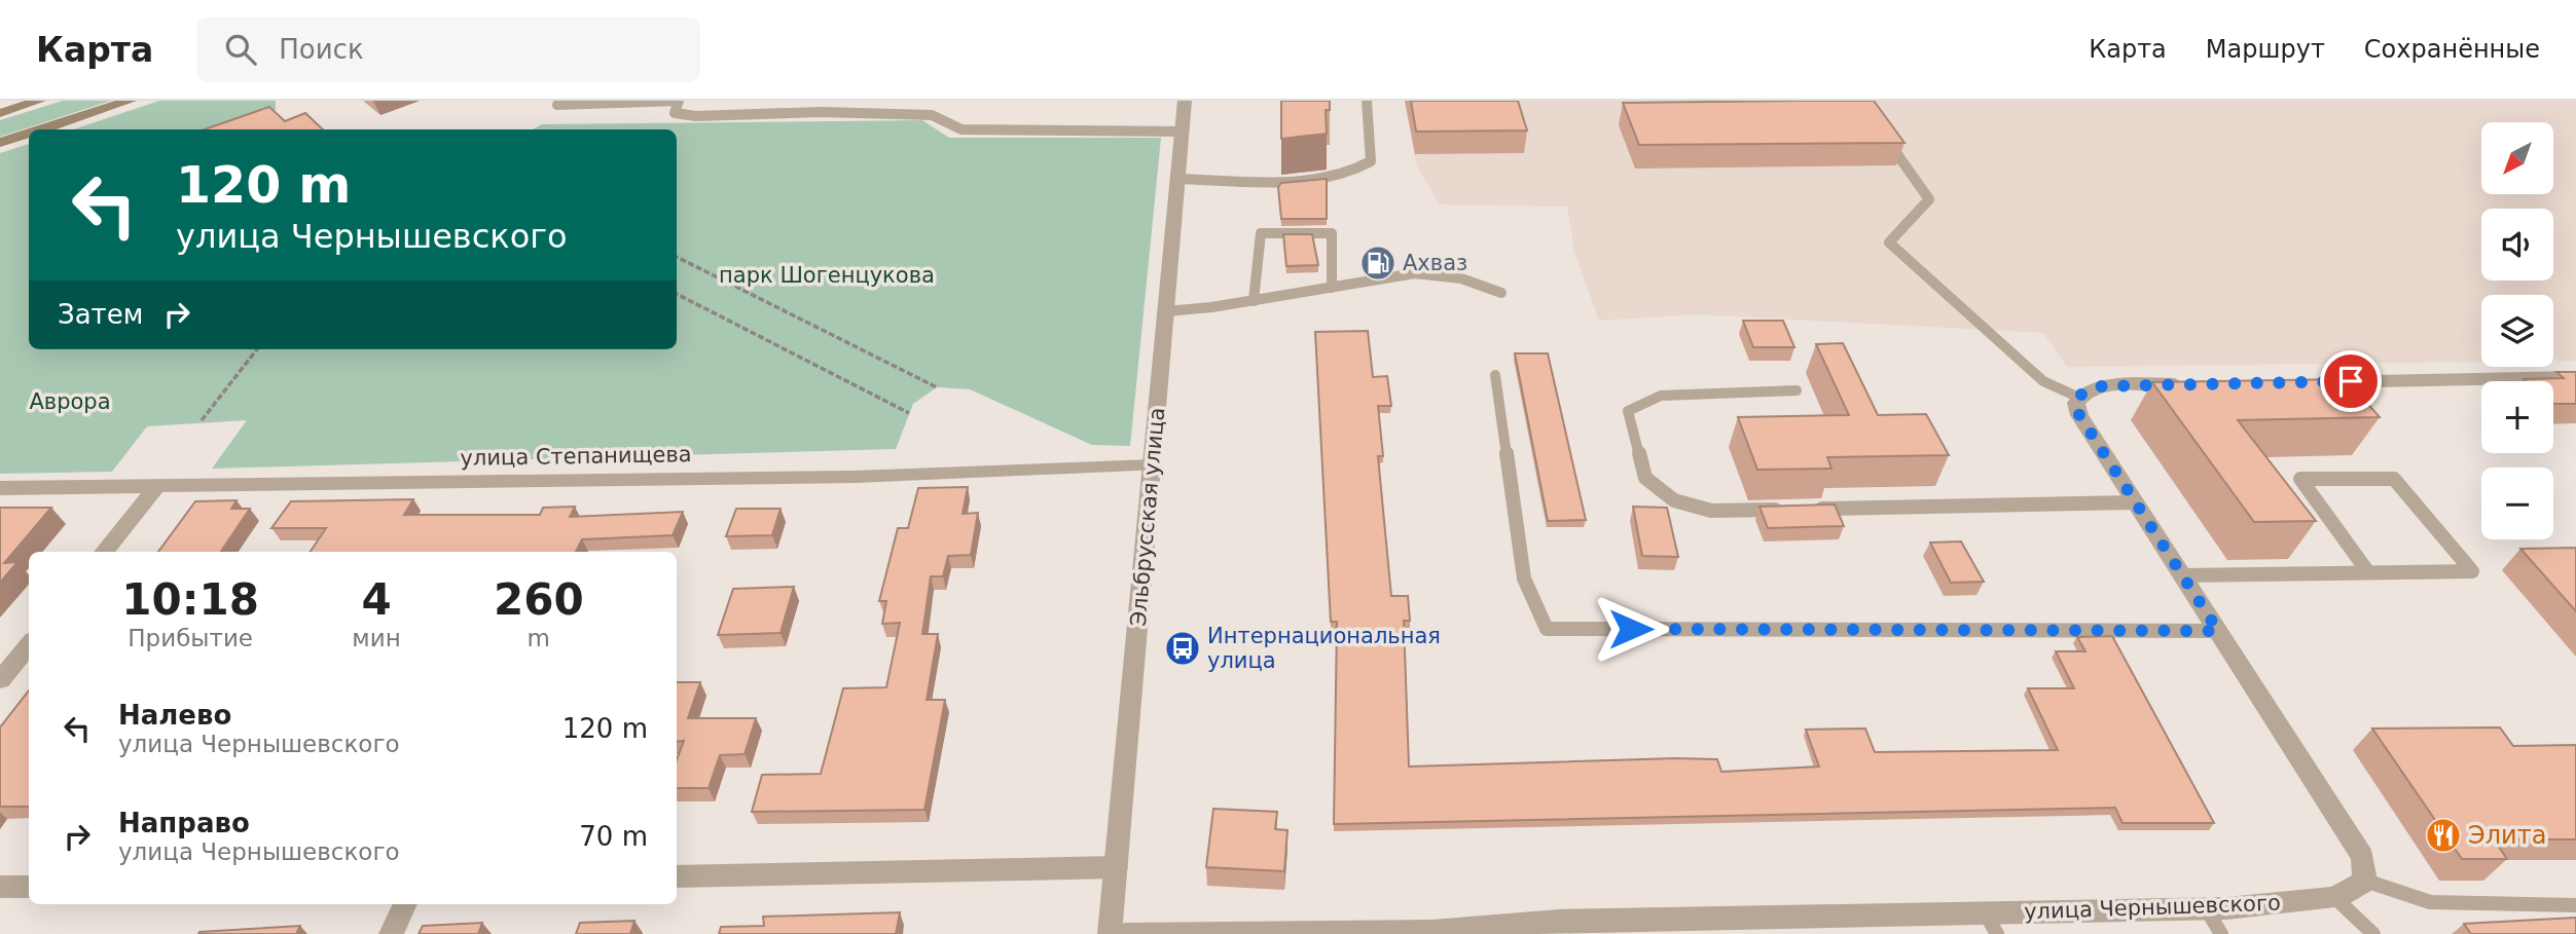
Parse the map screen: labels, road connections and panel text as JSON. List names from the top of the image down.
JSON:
{
  "streets": {
    "street": ["улица Степанищева", "Эльбрусская улица", "улица Чернышевского"]
  },
  "crossings": [
    ["улица Степанищева", "Эльбрусская улица"]
  ],
  "parks": ["парк Шогенцукова", "Аврора"],
  "places": {
    "fuel station": ["Ахваз"],
    "bus stop": ["Интернациональная улица"],
    "restaurant": ["Элита"]
  },
  "north": "bottom left",
  "page": {
    "header": "Карта",
    "search": "Поиск",
    "nav": ["Карта", "Маршрут", "Сохранённые"],
    "map_buttons": ["+", "−"],
    "turn": ["120 m", "улица Чернышевского"],
    "then": "Затем",
    "eta": [
      "10:18",
      "Прибытие",
      "4",
      "мин",
      "260",
      "m"
    ],
    "list": [
      {
        "name": "Налево",
        "note": "улица Чернышевского",
        "value": "120 m"
      },
      {
        "name": "Направо",
        "note": "улица Чернышевского",
        "value": "70 m"
      }
    ]
  }
}
